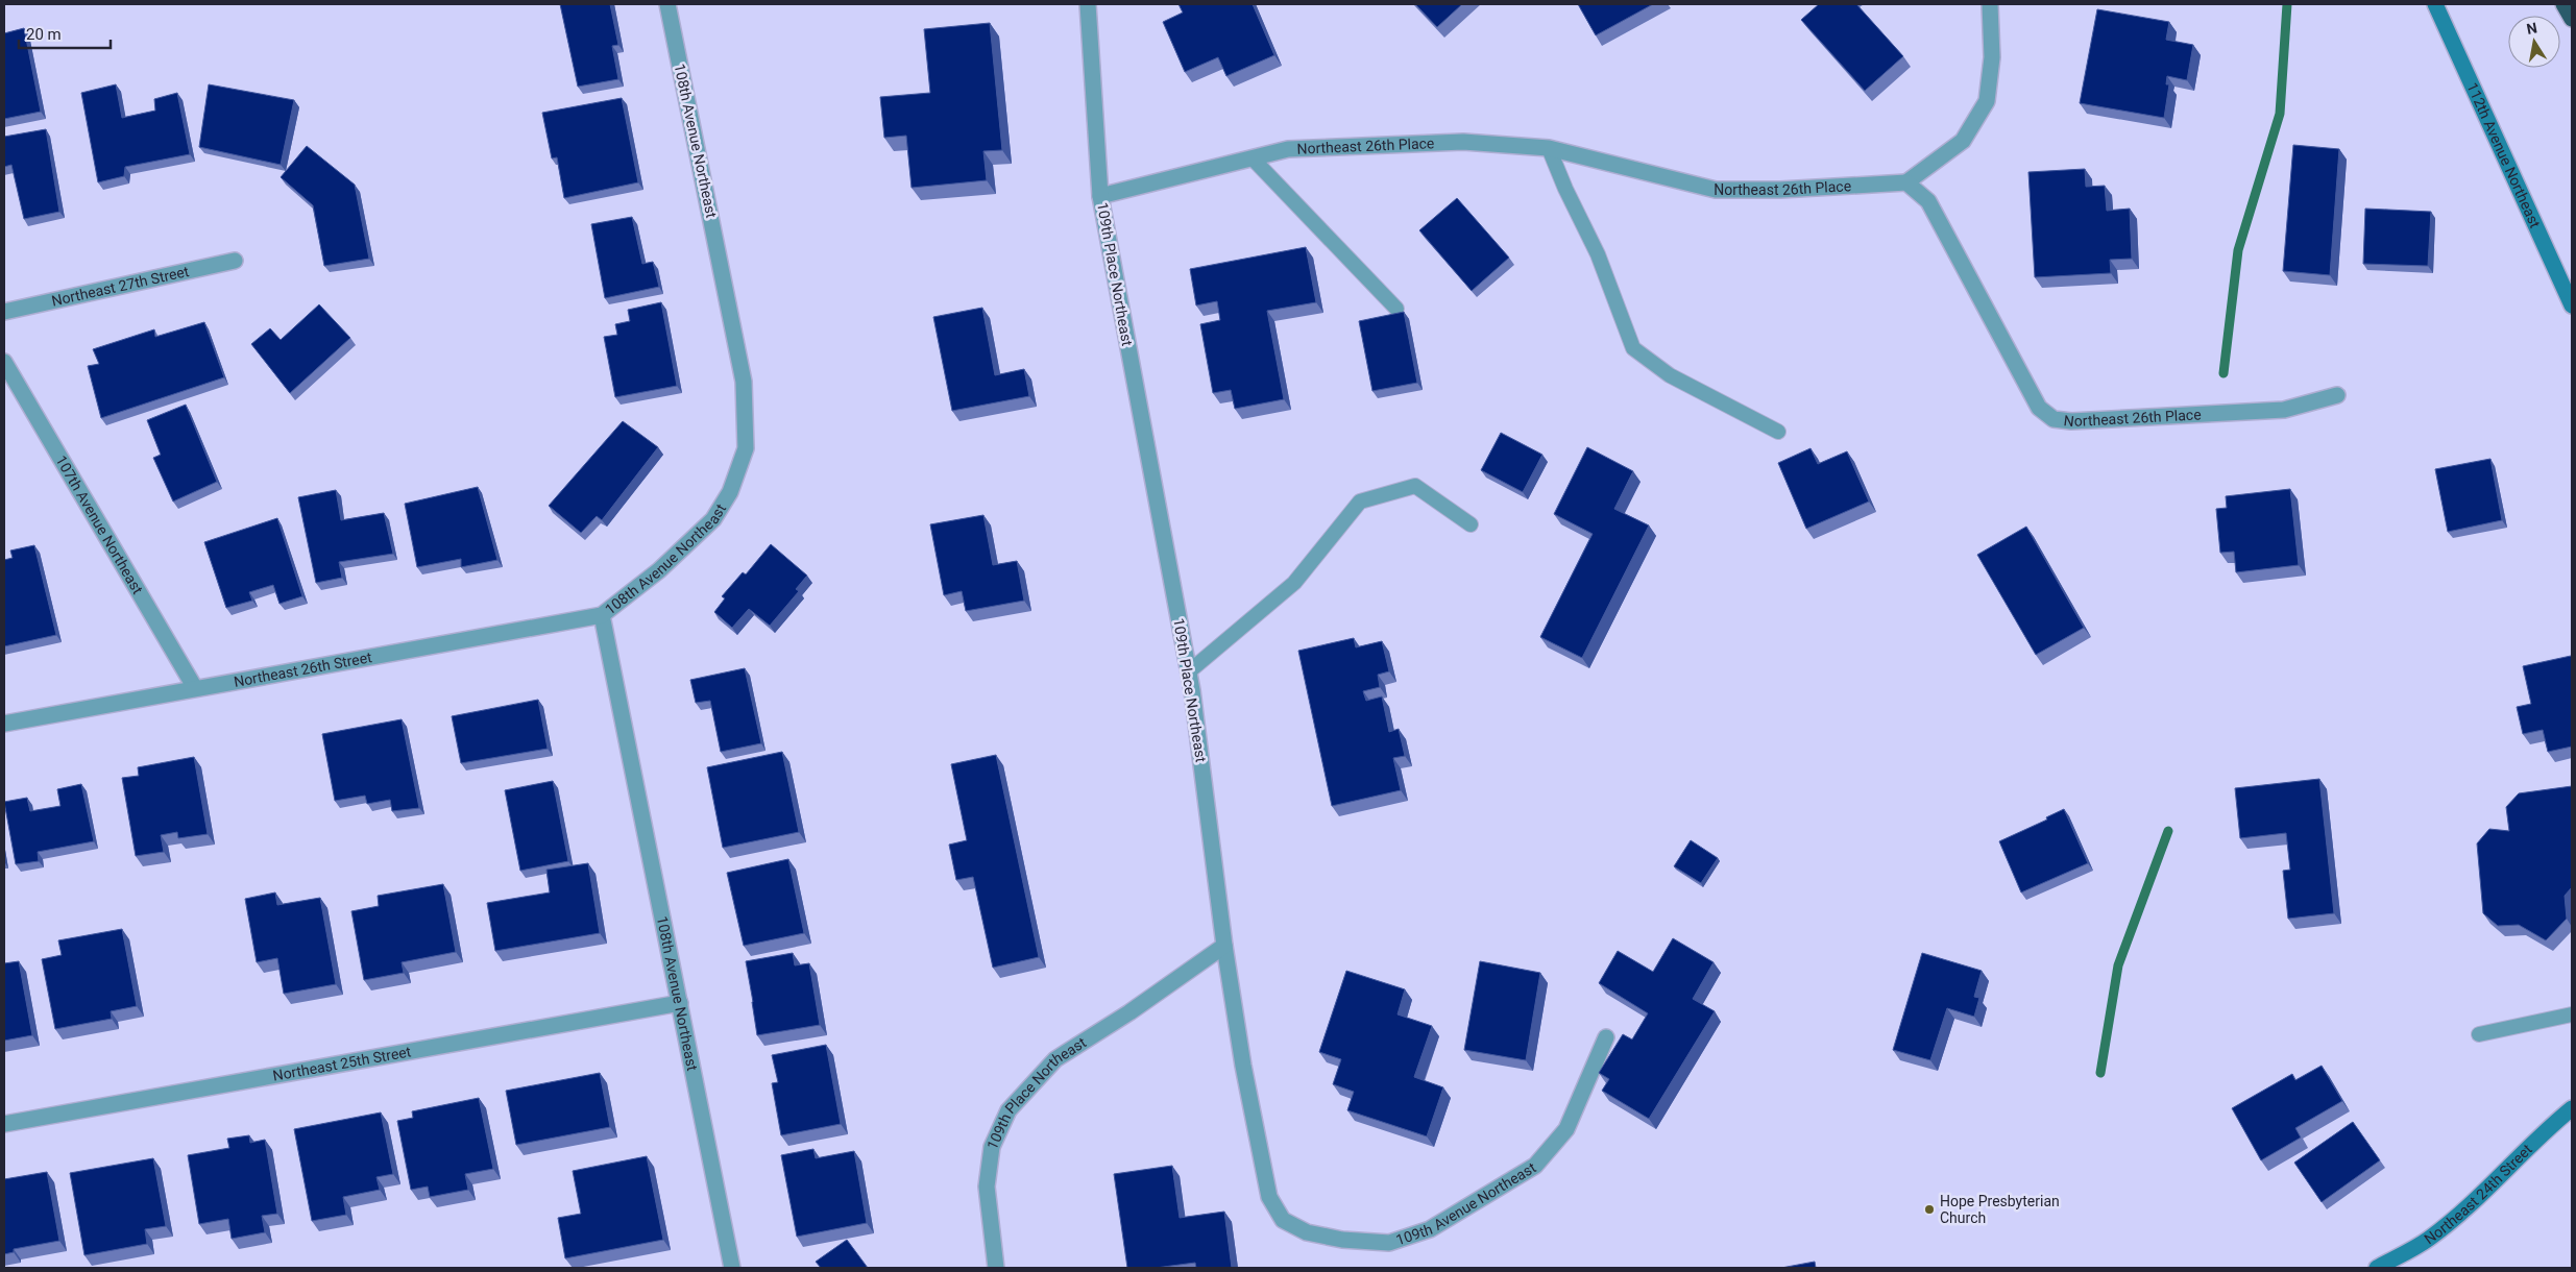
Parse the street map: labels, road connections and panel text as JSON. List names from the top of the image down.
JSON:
{
  "streets": {
    "main road": ["112th Avenue Northeast", "Northeast 24th Street"],
    "street": [
      "108th Avenue Northeast",
      "Northeast 26th Place",
      "109th Place Northeast",
      "Northeast 27th Street",
      "107th Avenue Northeast",
      "Northeast 26th Street",
      "Northeast 25th Street",
      "109th Avenue Northeast"
    ]
  },
  "crossings": [
    ["108th Avenue Northeast", "Northeast 26th Street"],
    ["108th Avenue Northeast", "Northeast 25th Street"],
    ["Northeast 26th Place", "109th Place Northeast"],
    ["109th Place Northeast", "109th Avenue Northeast"],
    ["107th Avenue Northeast", "Northeast 26th Street"]
  ],
  "places": ["Hope Presbyterian Church"],
  "scale_bar": "20 m",
  "north": "top"
}
